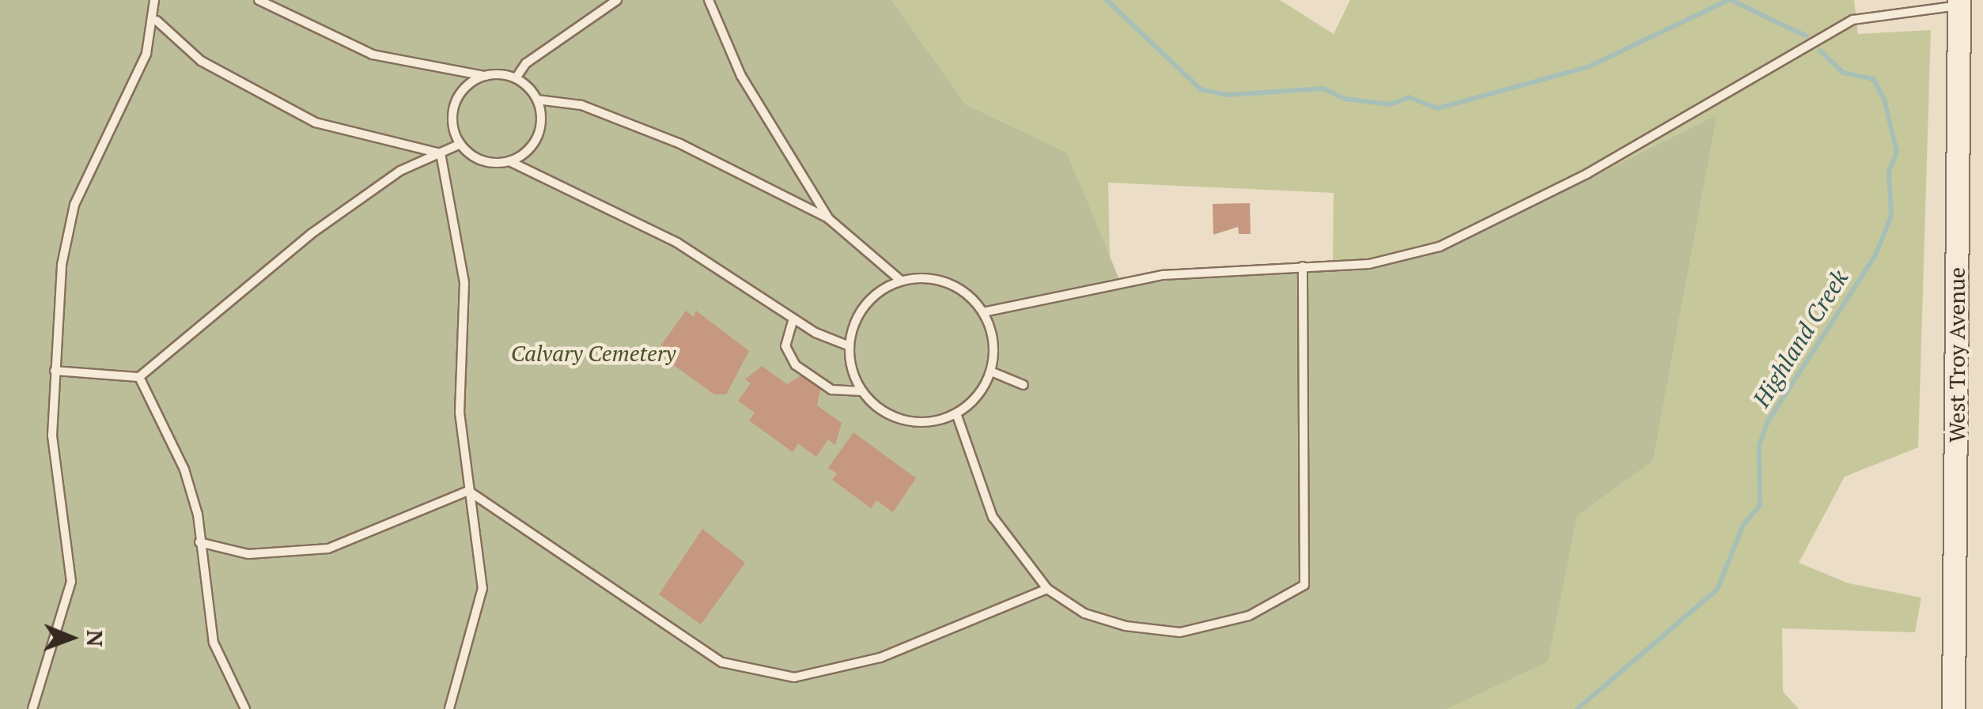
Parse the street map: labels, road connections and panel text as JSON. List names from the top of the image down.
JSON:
{
  "streets": {
    "main road": ["West Troy Avenue"]
  },
  "water": ["Highland Creek"],
  "parks": ["Calvary Cemetery"],
  "north": "right"
}
